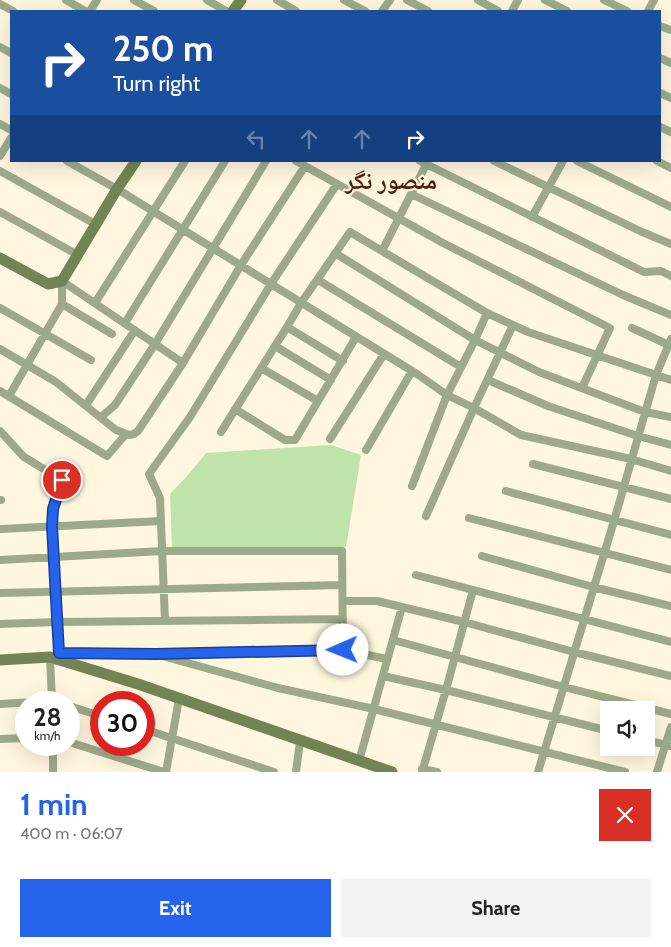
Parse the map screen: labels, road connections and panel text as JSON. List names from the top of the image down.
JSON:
{
  "districts": ["منصور نگر"],
  "page": {
    "turn": ["250 m", "Turn right"],
    "speed": "28 km/h",
    "limit": "30",
    "heading": ["1 min", "400 m · 06:07"],
    "buttons": ["Exit", "Share"]
  }
}
